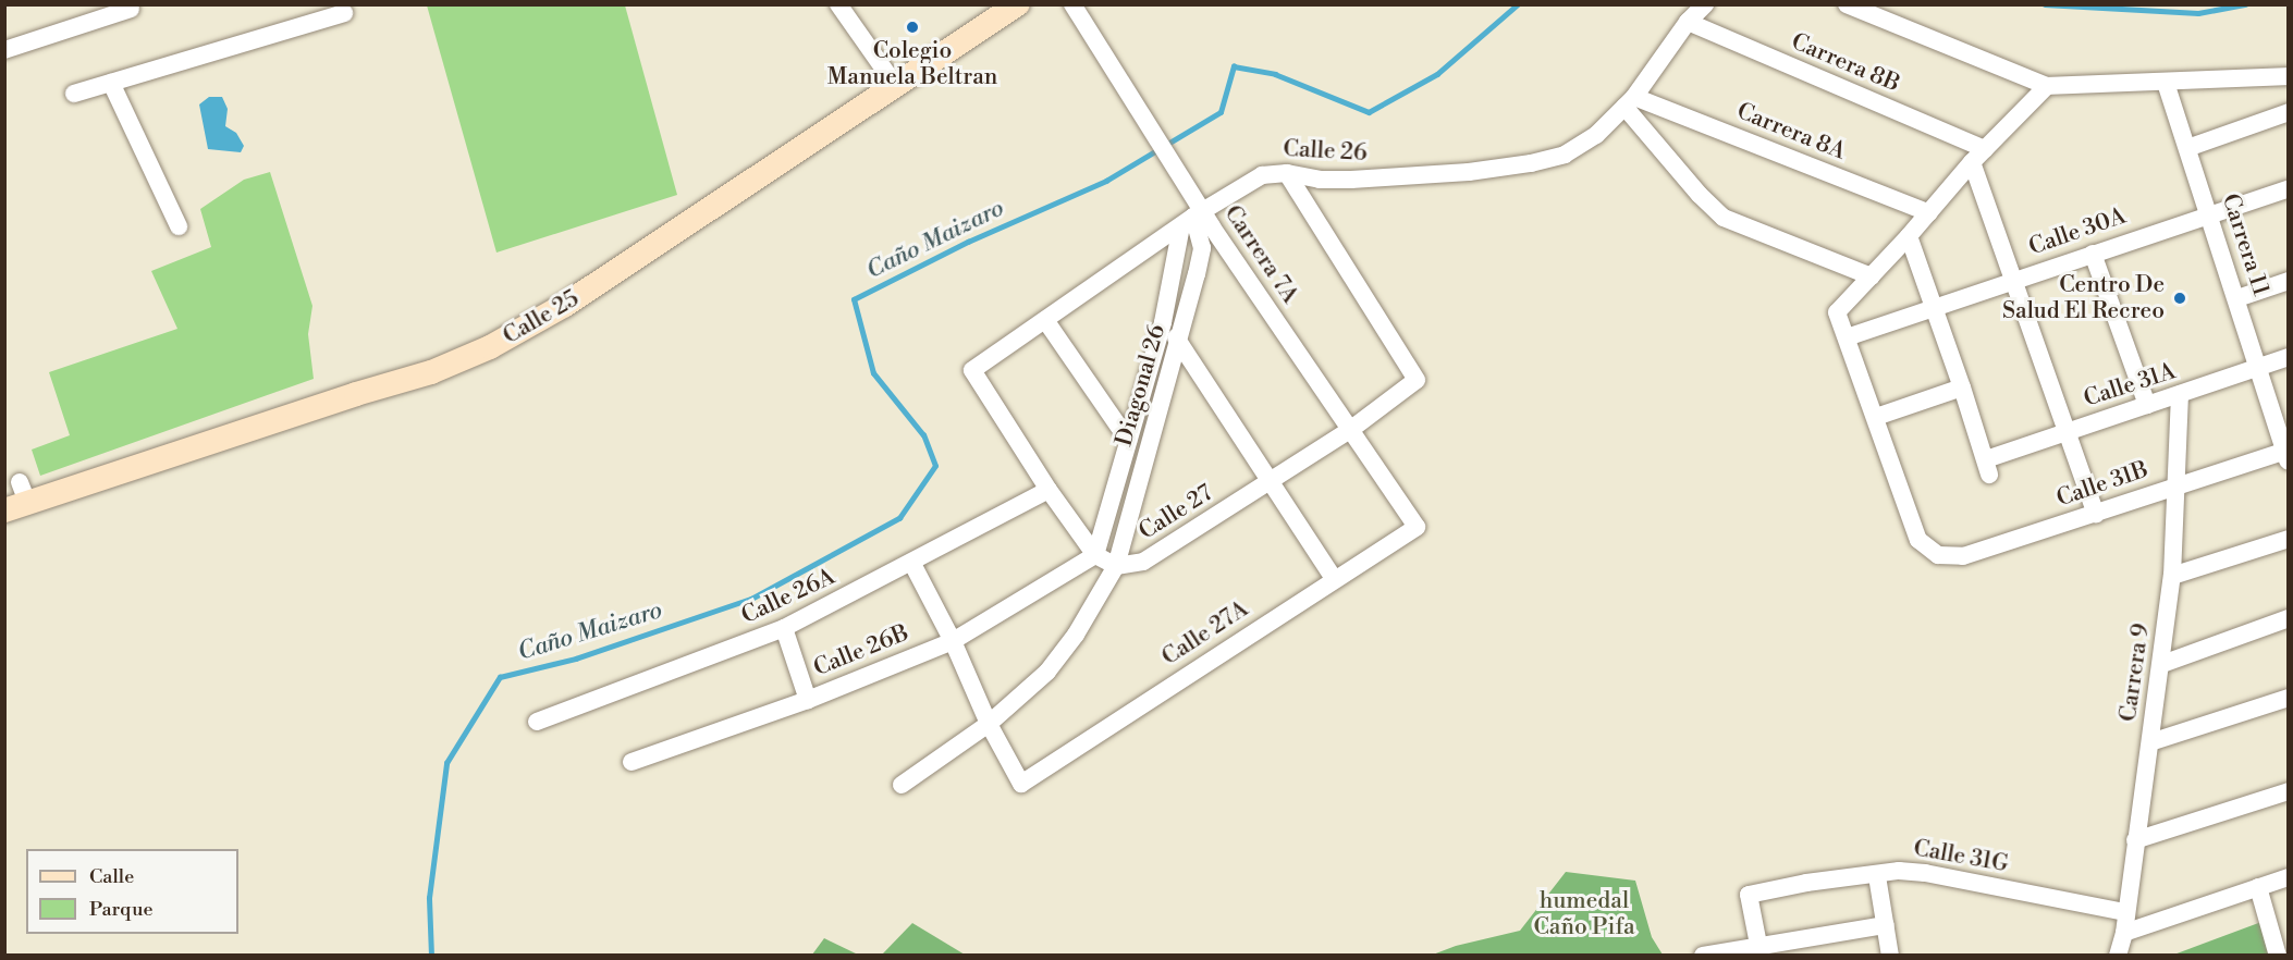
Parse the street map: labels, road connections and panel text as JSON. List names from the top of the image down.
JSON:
{
  "streets": {
    "street": [
      "Carrera 8B",
      "Carrera 8A",
      "Calle 26",
      "Calle 30A",
      "Carrera 11",
      "Carrera 7A",
      "Calle 25",
      "Diagonal 26",
      "Calle 31A",
      "Calle 31B",
      "Calle 27",
      "Calle 26A",
      "Calle 27A",
      "Calle 26B",
      "Carrera 9",
      "Calle 31G"
    ]
  },
  "crossings": [
    ["Carrera 8B", "Calle 26"],
    ["Carrera 8A", "Calle 26"],
    ["Calle 26", "Carrera 7A"],
    ["Calle 26", "Diagonal 26"],
    ["Calle 26", "Calle 27"],
    ["Calle 26", "Calle 26A"],
    ["Calle 30A", "Carrera 11"],
    ["Carrera 11", "Calle 31A"],
    ["Carrera 11", "Calle 31B"],
    ["Carrera 7A", "Diagonal 26"],
    ["Carrera 7A", "Calle 27"],
    ["Carrera 7A", "Calle 27A"],
    ["Diagonal 26", "Calle 27"],
    ["Diagonal 26", "Calle 26B"],
    ["Calle 31A", "Carrera 9"],
    ["Calle 31B", "Carrera 9"],
    ["Carrera 9", "Calle 31G"]
  ],
  "water": ["Caño Maizaro"],
  "parks": ["humedal Caño Pifa"],
  "places": ["Colegio Manuela Beltran", "Centro De Salud El Recreo"],
  "legend": ["Calle", "Parque"]
}
